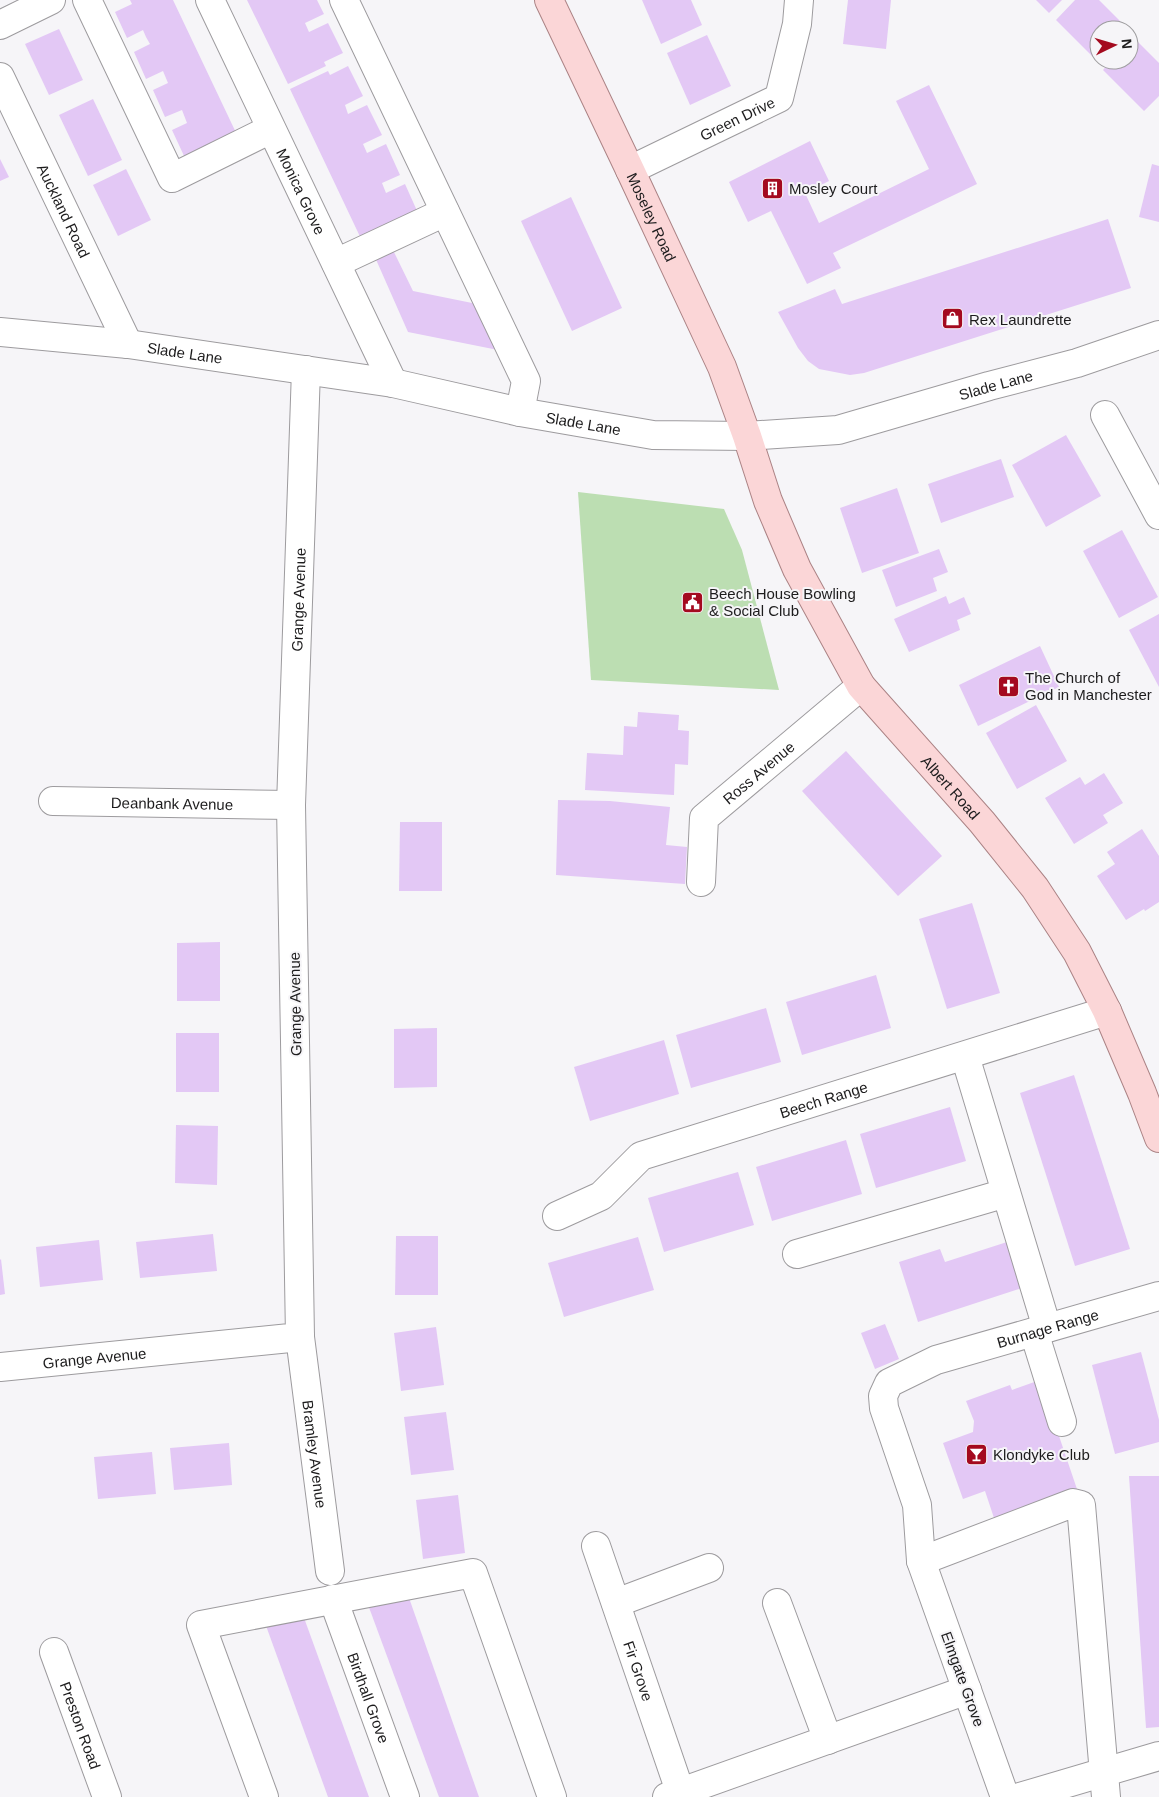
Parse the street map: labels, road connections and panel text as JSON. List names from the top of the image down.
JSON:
{
  "streets": {
    "main road": ["Moseley Road", "Albert Road"],
    "street": [
      "Green Drive",
      "Monica Grove",
      "Auckland Road",
      "Slade Lane",
      "Grange Avenue",
      "Ross Avenue",
      "Deanbank Avenue",
      "Beech Range",
      "Burnage Range",
      "Bramley Avenue",
      "Fir Grove",
      "Elmgate Grove",
      "Birdhall Grove",
      "Preston Road"
    ]
  },
  "crossings": [
    ["Green Drive", "Moseley Road"],
    ["Monica Grove", "Slade Lane"],
    ["Auckland Road", "Slade Lane"],
    ["Moseley Road", "Slade Lane"],
    ["Moseley Road", "Albert Road"],
    ["Slade Lane", "Grange Avenue"],
    ["Slade Lane", "Albert Road"],
    ["Grange Avenue", "Deanbank Avenue"],
    ["Grange Avenue", "Bramley Avenue"],
    ["Ross Avenue", "Albert Road"],
    ["Albert Road", "Beech Range"],
    ["Burnage Range", "Elmgate Grove"]
  ],
  "places": {
    "building": ["Mosley Court"],
    "shop": ["Rex Laundrette"],
    "public building": ["Beech House Bowling & Social Club"],
    "church": ["The Church of God in Manchester"],
    "bar": ["Klondyke Club"]
  },
  "north": "right"
}
